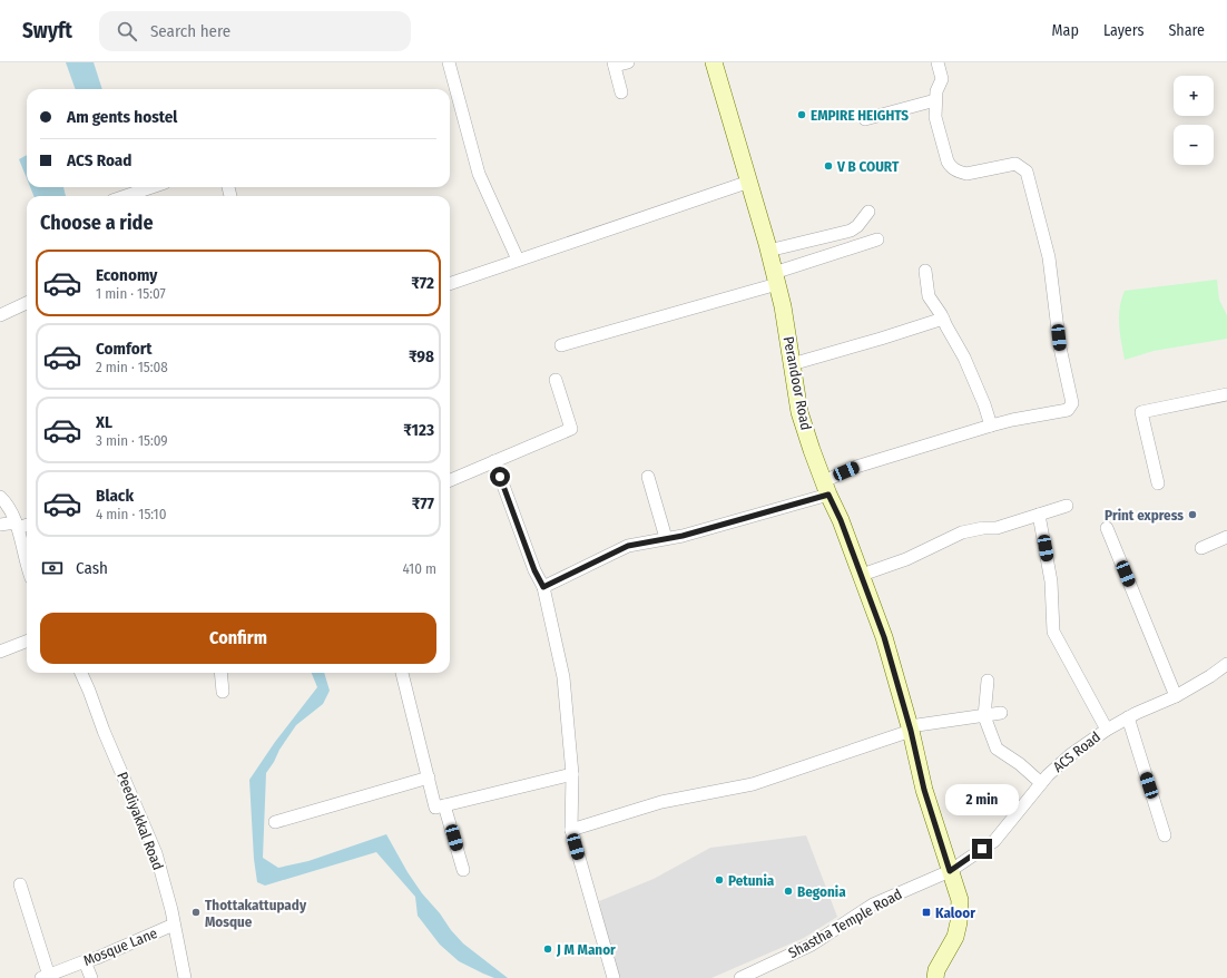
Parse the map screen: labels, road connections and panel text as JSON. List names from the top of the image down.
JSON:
{
  "streets": {
    "main road": ["Perandoor Road"],
    "street": [
      "ACS Road",
      "Peediyakkal Road",
      "Shastha Temple Road",
      "Mosque Lane"
    ]
  },
  "crossings": [
    ["Perandoor Road", "ACS Road"],
    ["Perandoor Road", "Shastha Temple Road"],
    ["ACS Road", "Shastha Temple Road"],
    ["Peediyakkal Road", "Mosque Lane"]
  ],
  "places": {
    "other": [
      "EMPIRE HEIGHTS",
      "V B COURT",
      "Print express",
      "Petunia",
      "Begonia",
      "Thottakattupady Mosque",
      "J M Manor"
    ],
    "transit": ["Kaloor"]
  },
  "page": {
    "header": "Swyft",
    "search": "Search here",
    "nav": ["Map", "Layers", "Share"],
    "map_buttons": ["+", "−"],
    "banner": ["Am gents hostel", "ACS Road"],
    "heading": "Choose a ride",
    "list": [
      {
        "name": "Economy",
        "note": "1 min · 15:07",
        "value": "₹72"
      },
      {
        "name": "Comfort",
        "note": "2 min · 15:08",
        "value": "₹98"
      },
      {
        "name": "XL",
        "note": "3 min · 15:09",
        "value": "₹123"
      },
      {
        "name": "Black",
        "note": "4 min · 15:10",
        "value": "₹77"
      }
    ],
    "pay": ["Cash", "410 m"],
    "buttons": "Confirm",
    "bubble": "2 min"
  }
}
